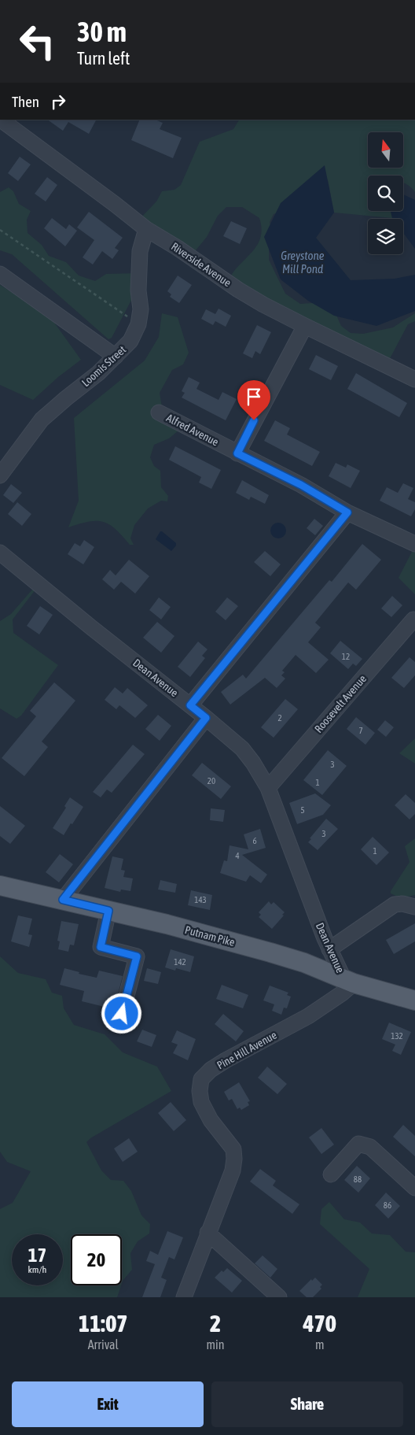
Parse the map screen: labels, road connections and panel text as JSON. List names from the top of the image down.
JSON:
{
  "streets": {
    "main road": ["Putnam Pike"],
    "street": [
      "Riverside Avenue",
      "Loomis Street",
      "Alfred Avenue",
      "Dean Avenue",
      "Roosevelt Avenue",
      "Pine Hill Avenue"
    ]
  },
  "crossings": [
    ["Riverside Avenue", "Loomis Street"],
    ["Dean Avenue", "Roosevelt Avenue"],
    ["Dean Avenue", "Putnam Pike"],
    ["Dean Avenue", "Pine Hill Avenue"],
    ["Putnam Pike", "Pine Hill Avenue"]
  ],
  "water": ["Greystone Mill Pond"],
  "house_numbers": [
    "12",
    "2",
    "7",
    "3",
    "20",
    "1",
    "5",
    "3",
    "6",
    "1",
    "4",
    "143",
    "142",
    "132",
    "88",
    "86"
  ],
  "north": "top",
  "page": {
    "turn": ["30 m", "Turn left"],
    "then": "Then",
    "speed": "17 km/h",
    "limit": "20",
    "eta": [
      "11:07",
      "Arrival",
      "2",
      "min",
      "470",
      "m"
    ],
    "buttons": ["Exit", "Share"]
  }
}
